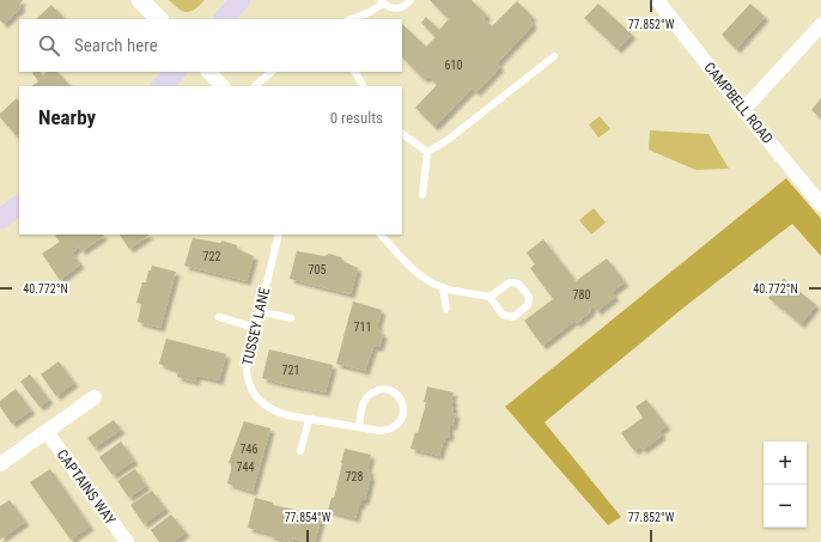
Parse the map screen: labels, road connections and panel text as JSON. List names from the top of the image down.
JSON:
{
  "streets": {
    "street": ["CAMPBELL ROAD", "CAPTAINS WAY"],
    "lane": ["TUSSEY LANE"]
  },
  "house_numbers": [
    "610",
    "722",
    "705",
    "780",
    "711",
    "721",
    "746",
    "744",
    "728"
  ],
  "page": {
    "search": "Search here",
    "heading": ["Nearby", "0 results"],
    "map_buttons": ["+", "−"]
  },
  "coordinates": ["77.852°W", "40.772°N", "77.854°W"]
}
